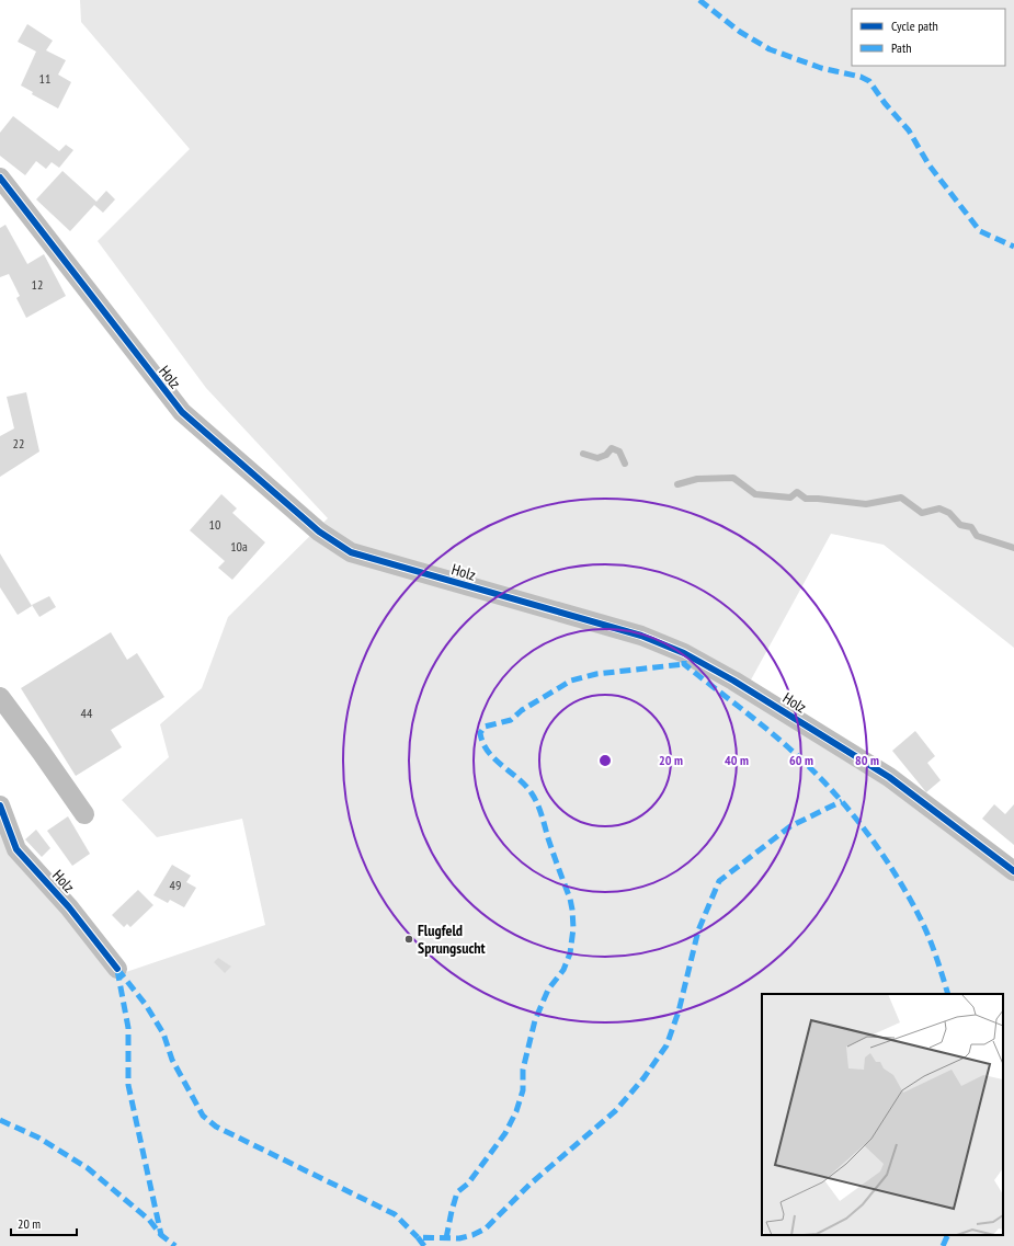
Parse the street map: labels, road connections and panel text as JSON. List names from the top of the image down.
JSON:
{
  "streets": {
    "street": ["Holz"]
  },
  "places": ["Flugfeld Sprungsucht"],
  "house_numbers": [
    "11",
    "12",
    "22",
    "10",
    "10a",
    "44",
    "49"
  ],
  "legend": ["Cycle path", "Path"],
  "scale_bar": "20 m",
  "rings": [
    "20 m",
    "40 m",
    "60 m",
    "80 m"
  ]
}
